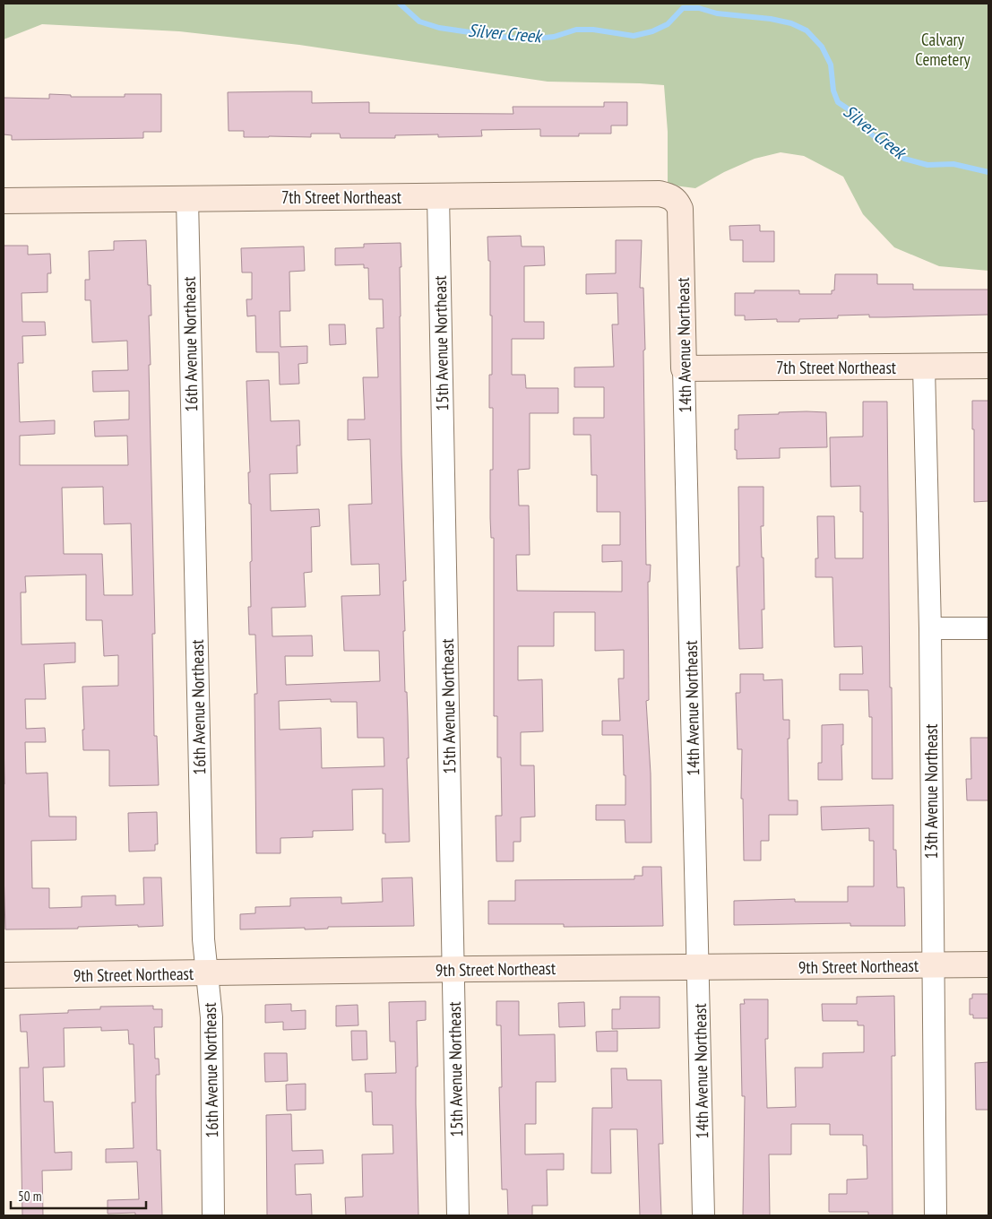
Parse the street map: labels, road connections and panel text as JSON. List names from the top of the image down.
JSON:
{
  "streets": {
    "street": [
      "7th Street Northeast",
      "15th Avenue Northeast",
      "16th Avenue Northeast",
      "14th Avenue Northeast",
      "13th Avenue Northeast",
      "9th Street Northeast"
    ]
  },
  "crossings": [
    ["7th Street Northeast", "15th Avenue Northeast"],
    ["7th Street Northeast", "16th Avenue Northeast"],
    ["7th Street Northeast", "14th Avenue Northeast"],
    ["7th Street Northeast", "13th Avenue Northeast"],
    ["15th Avenue Northeast", "9th Street Northeast"],
    ["16th Avenue Northeast", "9th Street Northeast"],
    ["14th Avenue Northeast", "9th Street Northeast"],
    ["13th Avenue Northeast", "9th Street Northeast"]
  ],
  "water": ["Silver Creek"],
  "parks": ["Calvary Cemetery"],
  "scale_bar": "50 m"
}
